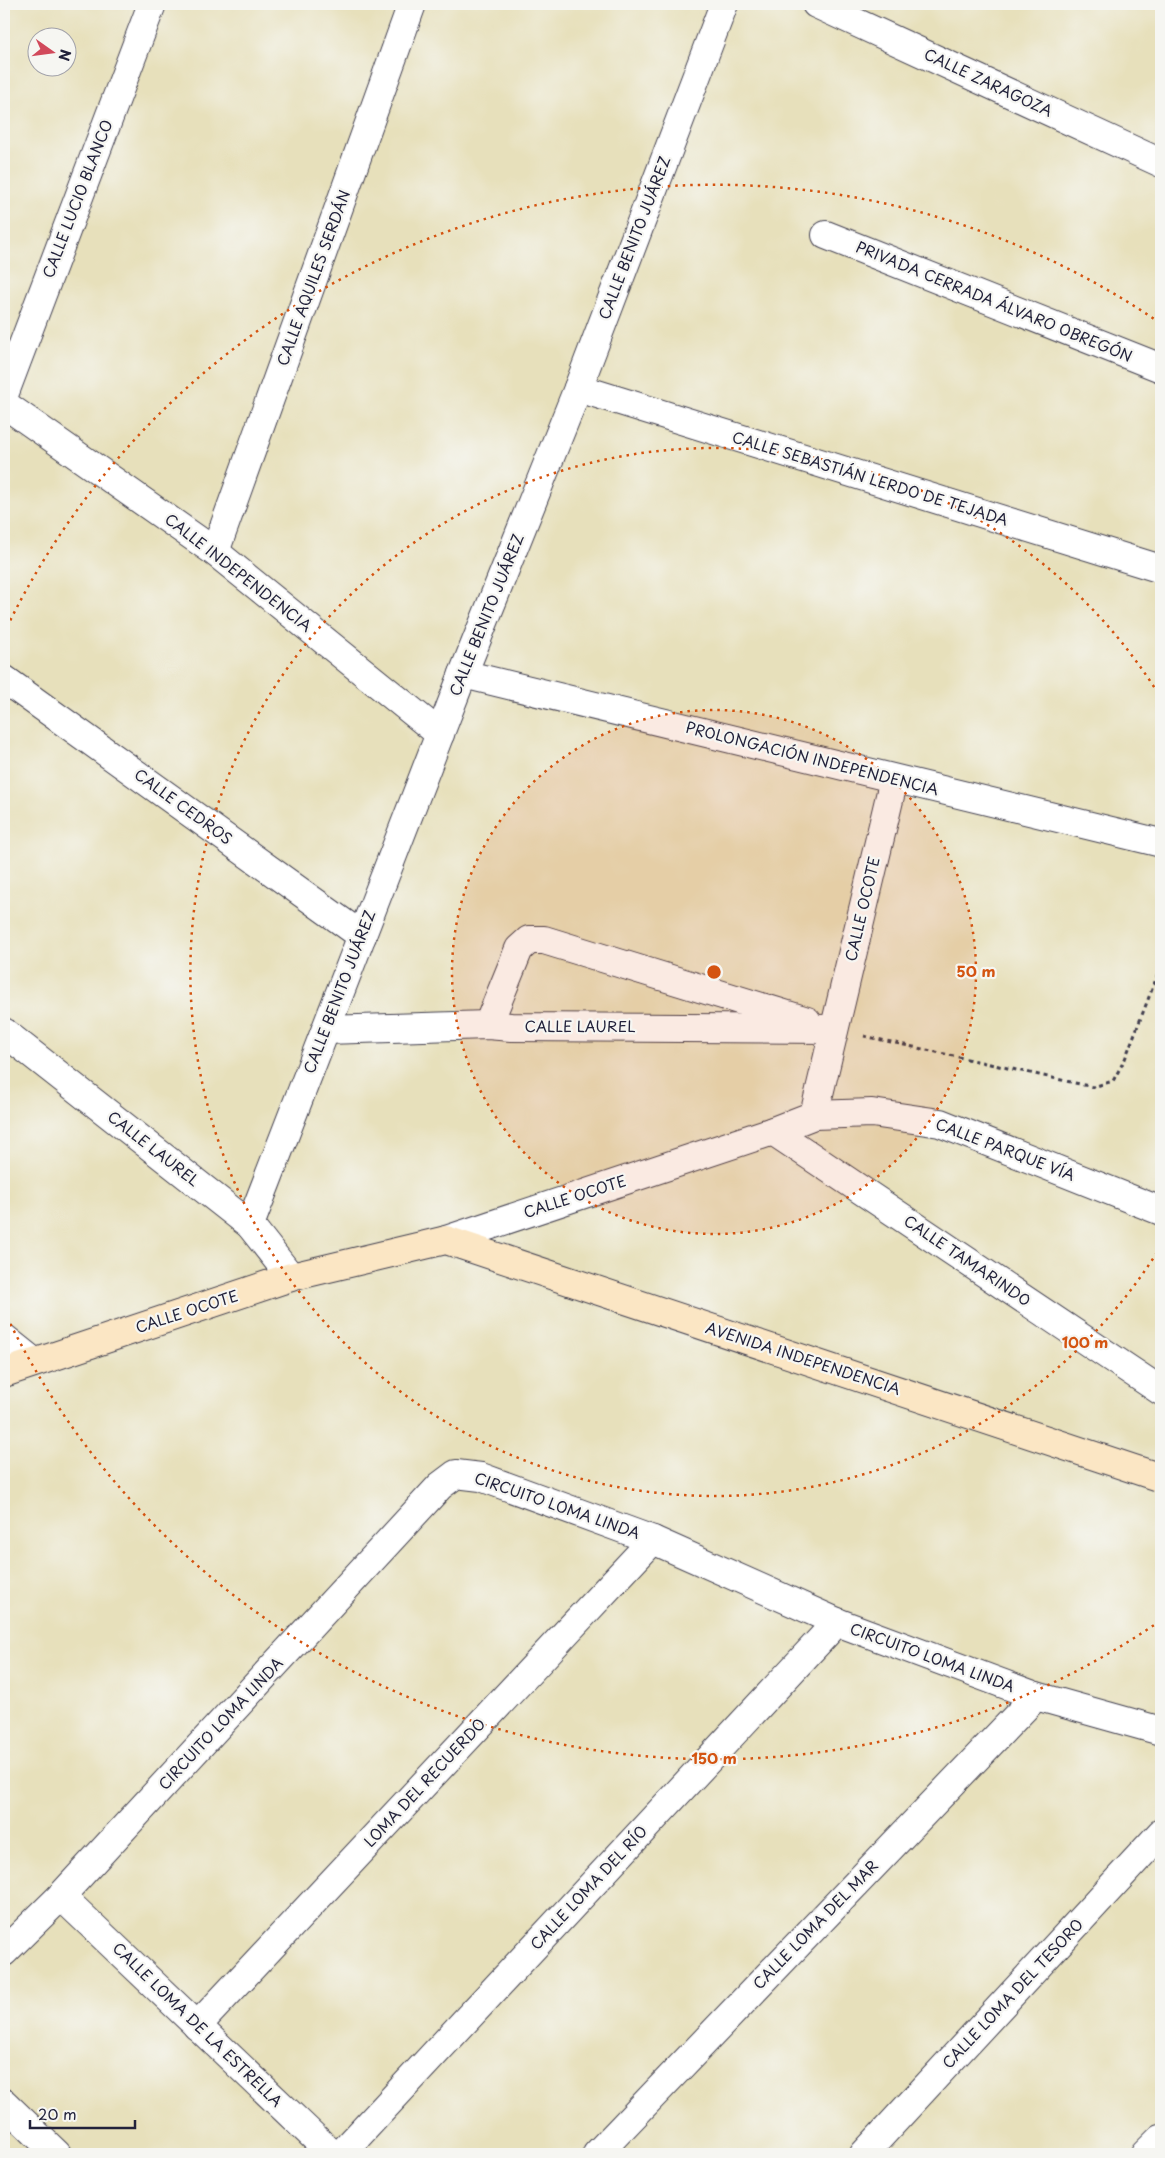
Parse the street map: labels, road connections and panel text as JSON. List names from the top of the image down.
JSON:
{
  "streets": {
    "street": [
      "CALLE ZARAGOZA",
      "CALLE LUCIO BLANCO",
      "CALLE BENITO JUÁREZ",
      "CALLE AQUILES SERDÁN",
      "PRIVADA CERRADA ÁLVARO OBREGÓN",
      "CALLE SEBASTIÁN LERDO DE TEJADA",
      "CALLE INDEPENDENCIA",
      "PROLONGACIÓN INDEPENDENCIA",
      "CALLE CEDROS",
      "CALLE OCOTE",
      "CALLE LAUREL",
      "CALLE PARQUE VÍA",
      "CALLE TAMARINDO",
      "AVENIDA INDEPENDENCIA",
      "CIRCUITO LOMA LINDA",
      "LOMA DEL RECUERDO",
      "CALLE LOMA DEL RÍO",
      "CALLE LOMA DEL MAR",
      "CALLE LOMA DEL TESORO",
      "CALLE LOMA DE LA ESTRELLA"
    ]
  },
  "crossings": [
    ["CALLE BENITO JUÁREZ", "CALLE SEBASTIÁN LERDO DE TEJADA"],
    ["CALLE BENITO JUÁREZ", "CALLE INDEPENDENCIA"],
    ["CALLE BENITO JUÁREZ", "PROLONGACIÓN INDEPENDENCIA"],
    ["CALLE BENITO JUÁREZ", "CALLE CEDROS"],
    ["CALLE BENITO JUÁREZ", "CALLE LAUREL"],
    ["CALLE AQUILES SERDÁN", "CALLE INDEPENDENCIA"],
    ["PROLONGACIÓN INDEPENDENCIA", "CALLE OCOTE"],
    ["CALLE OCOTE", "CALLE LAUREL"],
    ["CALLE OCOTE", "CALLE PARQUE VÍA"],
    ["CALLE OCOTE", "CALLE TAMARINDO"],
    ["CALLE OCOTE", "AVENIDA INDEPENDENCIA"],
    ["CIRCUITO LOMA LINDA", "LOMA DEL RECUERDO"],
    ["CIRCUITO LOMA LINDA", "CALLE LOMA DEL RÍO"],
    ["CIRCUITO LOMA LINDA", "CALLE LOMA DEL MAR"],
    ["CIRCUITO LOMA LINDA", "CALLE LOMA DE LA ESTRELLA"],
    ["LOMA DEL RECUERDO", "CALLE LOMA DE LA ESTRELLA"]
  ],
  "scale_bar": "20 m",
  "north": "right",
  "rings": ["50 m", "100 m", "150 m"]
}
